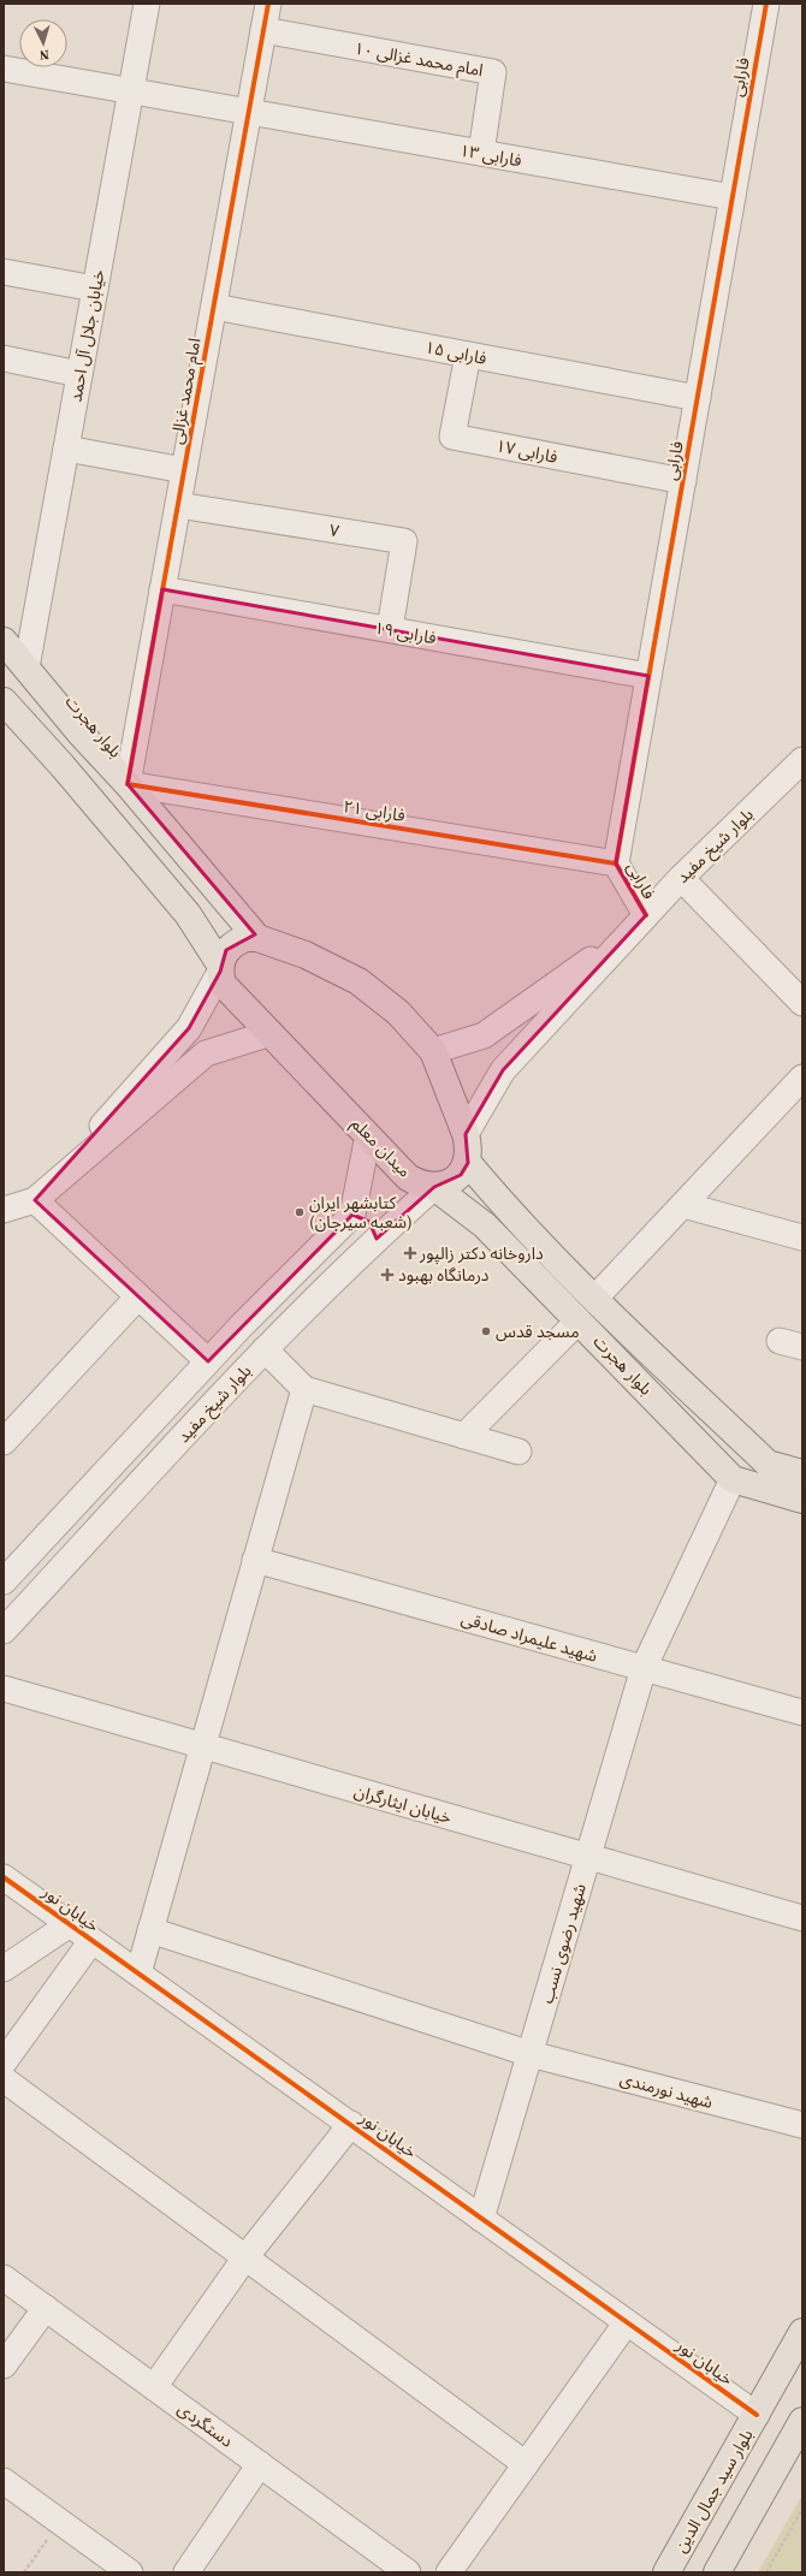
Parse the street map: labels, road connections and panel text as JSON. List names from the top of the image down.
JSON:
{
  "streets": {
    "main road": ["بلوار هجرت", "میدان معلم", "بلوار سید جمال الدین"],
    "street": [
      "امام محمد غزالی ۱۰",
      "فارابی",
      "فارابی ۱۳",
      "خیابان جلال آل احمد",
      "فارابی ۱۵",
      "امام محمد غزالی",
      "فارابی ۱۷",
      "۷",
      "فارابی ۱۹",
      "فارابی ۲۱",
      "بلوار شیخ مفید",
      "شهید علیمراد صادقی",
      "خیابان ایثارگران",
      "خیابان نور",
      "شهید رضوی نسب",
      "شهید نورمندی",
      "دستگردی"
    ]
  },
  "crossings": [
    ["امام محمد غزالی ۱۰", "امام محمد غزالی"],
    ["فارابی", "فارابی ۱۵"],
    ["فارابی", "فارابی ۱۷"],
    ["فارابی", "فارابی ۱۹"],
    ["فارابی", "فارابی ۲۱"],
    ["فارابی", "بلوار شیخ مفید"],
    ["فارابی ۱۳", "خیابان جلال آل احمد"],
    ["فارابی ۱۳", "امام محمد غزالی"],
    ["خیابان جلال آل احمد", "بلوار هجرت"],
    ["فارابی ۱۵", "امام محمد غزالی"],
    ["فارابی ۱۵", "فارابی ۱۷"],
    ["امام محمد غزالی", "۷"],
    ["امام محمد غزالی", "فارابی ۱۹"],
    ["امام محمد غزالی", "بلوار هجرت"],
    ["امام محمد غزالی", "فارابی ۲۱"],
    ["۷", "فارابی ۱۹"],
    ["بلوار هجرت", "فارابی ۲۱"],
    ["بلوار هجرت", "بلوار شیخ مفید"],
    ["بلوار هجرت", "میدان معلم"],
    ["بلوار هجرت", "شهید رضوی نسب"],
    ["بلوار شیخ مفید", "میدان معلم"],
    ["شهید علیمراد صادقی", "شهید رضوی نسب"],
    ["خیابان ایثارگران", "شهید رضوی نسب"],
    ["خیابان نور", "شهید رضوی نسب"],
    ["خیابان نور", "بلوار سید جمال الدین"],
    ["شهید رضوی نسب", "شهید نورمندی"]
  ],
  "places": {
    "other": ["کتابشهر ایران (شعبه سیرجان)", "مسجد قدس"],
    "health": ["داروخانه دکتر زالپور", "درمانگاه بهبود"]
  },
  "north": "bottom"
}
